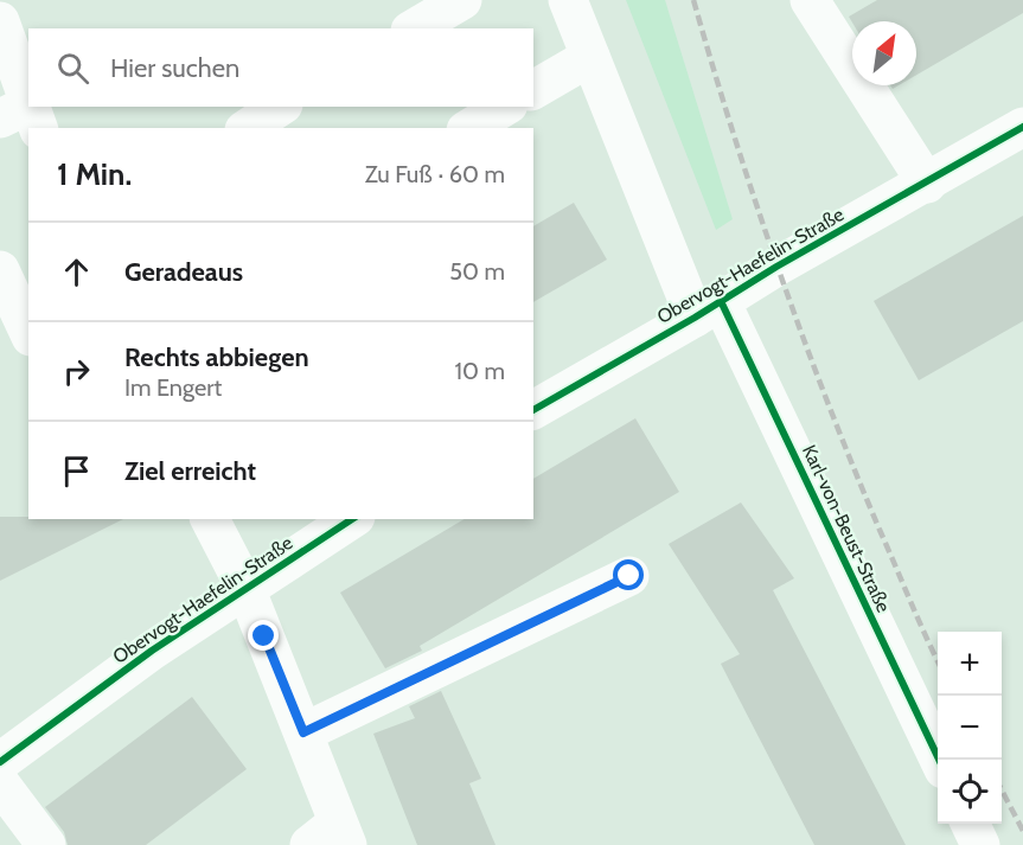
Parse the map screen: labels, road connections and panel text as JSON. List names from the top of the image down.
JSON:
{
  "streets": {
    "street": ["Obervogt-Haefelin-Straße", "Karl-von-Beust-Straße"]
  },
  "crossings": [
    ["Obervogt-Haefelin-Straße", "Karl-von-Beust-Straße"]
  ],
  "north": "top right",
  "page": {
    "search": "Hier suchen",
    "heading": ["1 Min.", "Zu Fuß · 60 m"],
    "list": [
      ["Geradeaus", "50 m"],
      ["Rechts abbiegen", "Im Engert", "10 m"],
      "Ziel erreicht"
    ],
    "map_buttons": ["+", "−"]
  }
}
